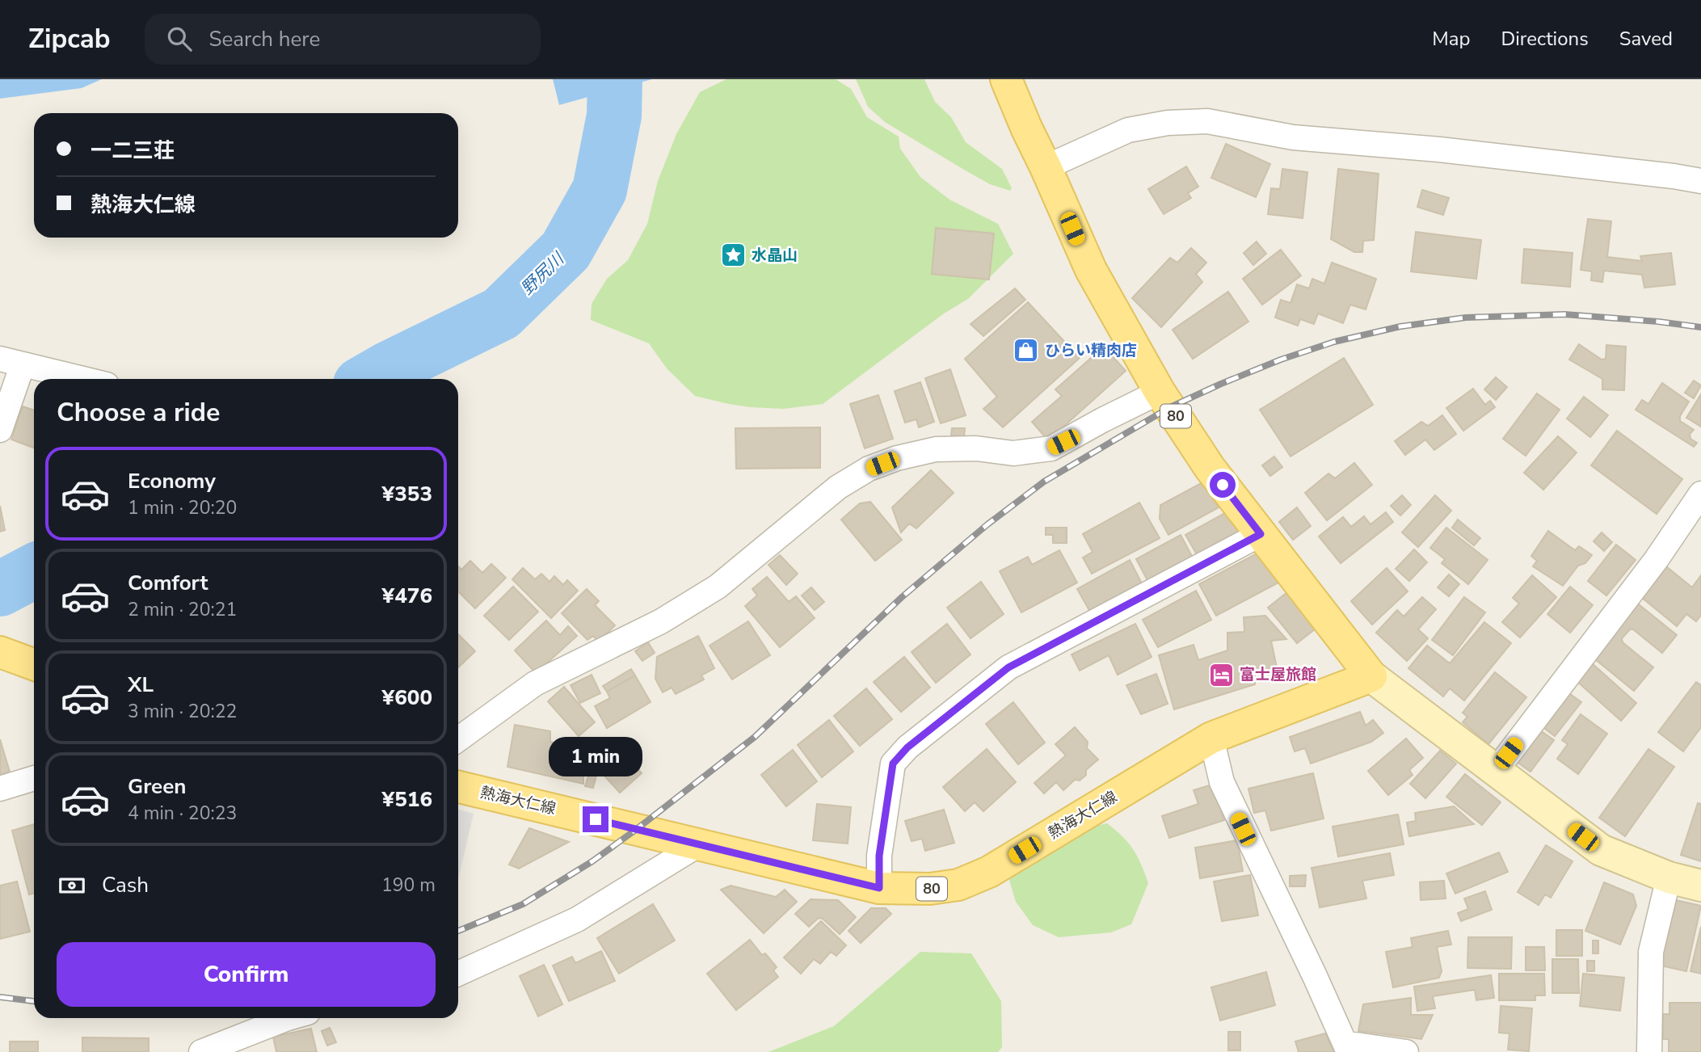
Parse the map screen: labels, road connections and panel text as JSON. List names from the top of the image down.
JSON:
{
  "streets": {
    "main road": ["80", "熱海大仁線"]
  },
  "crossings": [
    ["80", "熱海大仁線"]
  ],
  "water": ["野尻川"],
  "places": {
    "place": ["水晶山"],
    "shop": ["ひらい精肉店"],
    "hotel": ["富士屋旅館"]
  },
  "page": {
    "header": "Zipcab",
    "search": "Search here",
    "nav": ["Map", "Directions", "Saved"],
    "banner": ["一二三荘", "熱海大仁線"],
    "heading": "Choose a ride",
    "list": [
      {
        "name": "Economy",
        "note": "1 min · 20:20",
        "value": "¥353"
      },
      {
        "name": "Comfort",
        "note": "2 min · 20:21",
        "value": "¥476"
      },
      {
        "name": "XL",
        "note": "3 min · 20:22",
        "value": "¥600"
      },
      {
        "name": "Green",
        "note": "4 min · 20:23",
        "value": "¥516"
      }
    ],
    "bubble": "1 min",
    "pay": ["Cash", "190 m"],
    "buttons": "Confirm"
  }
}
